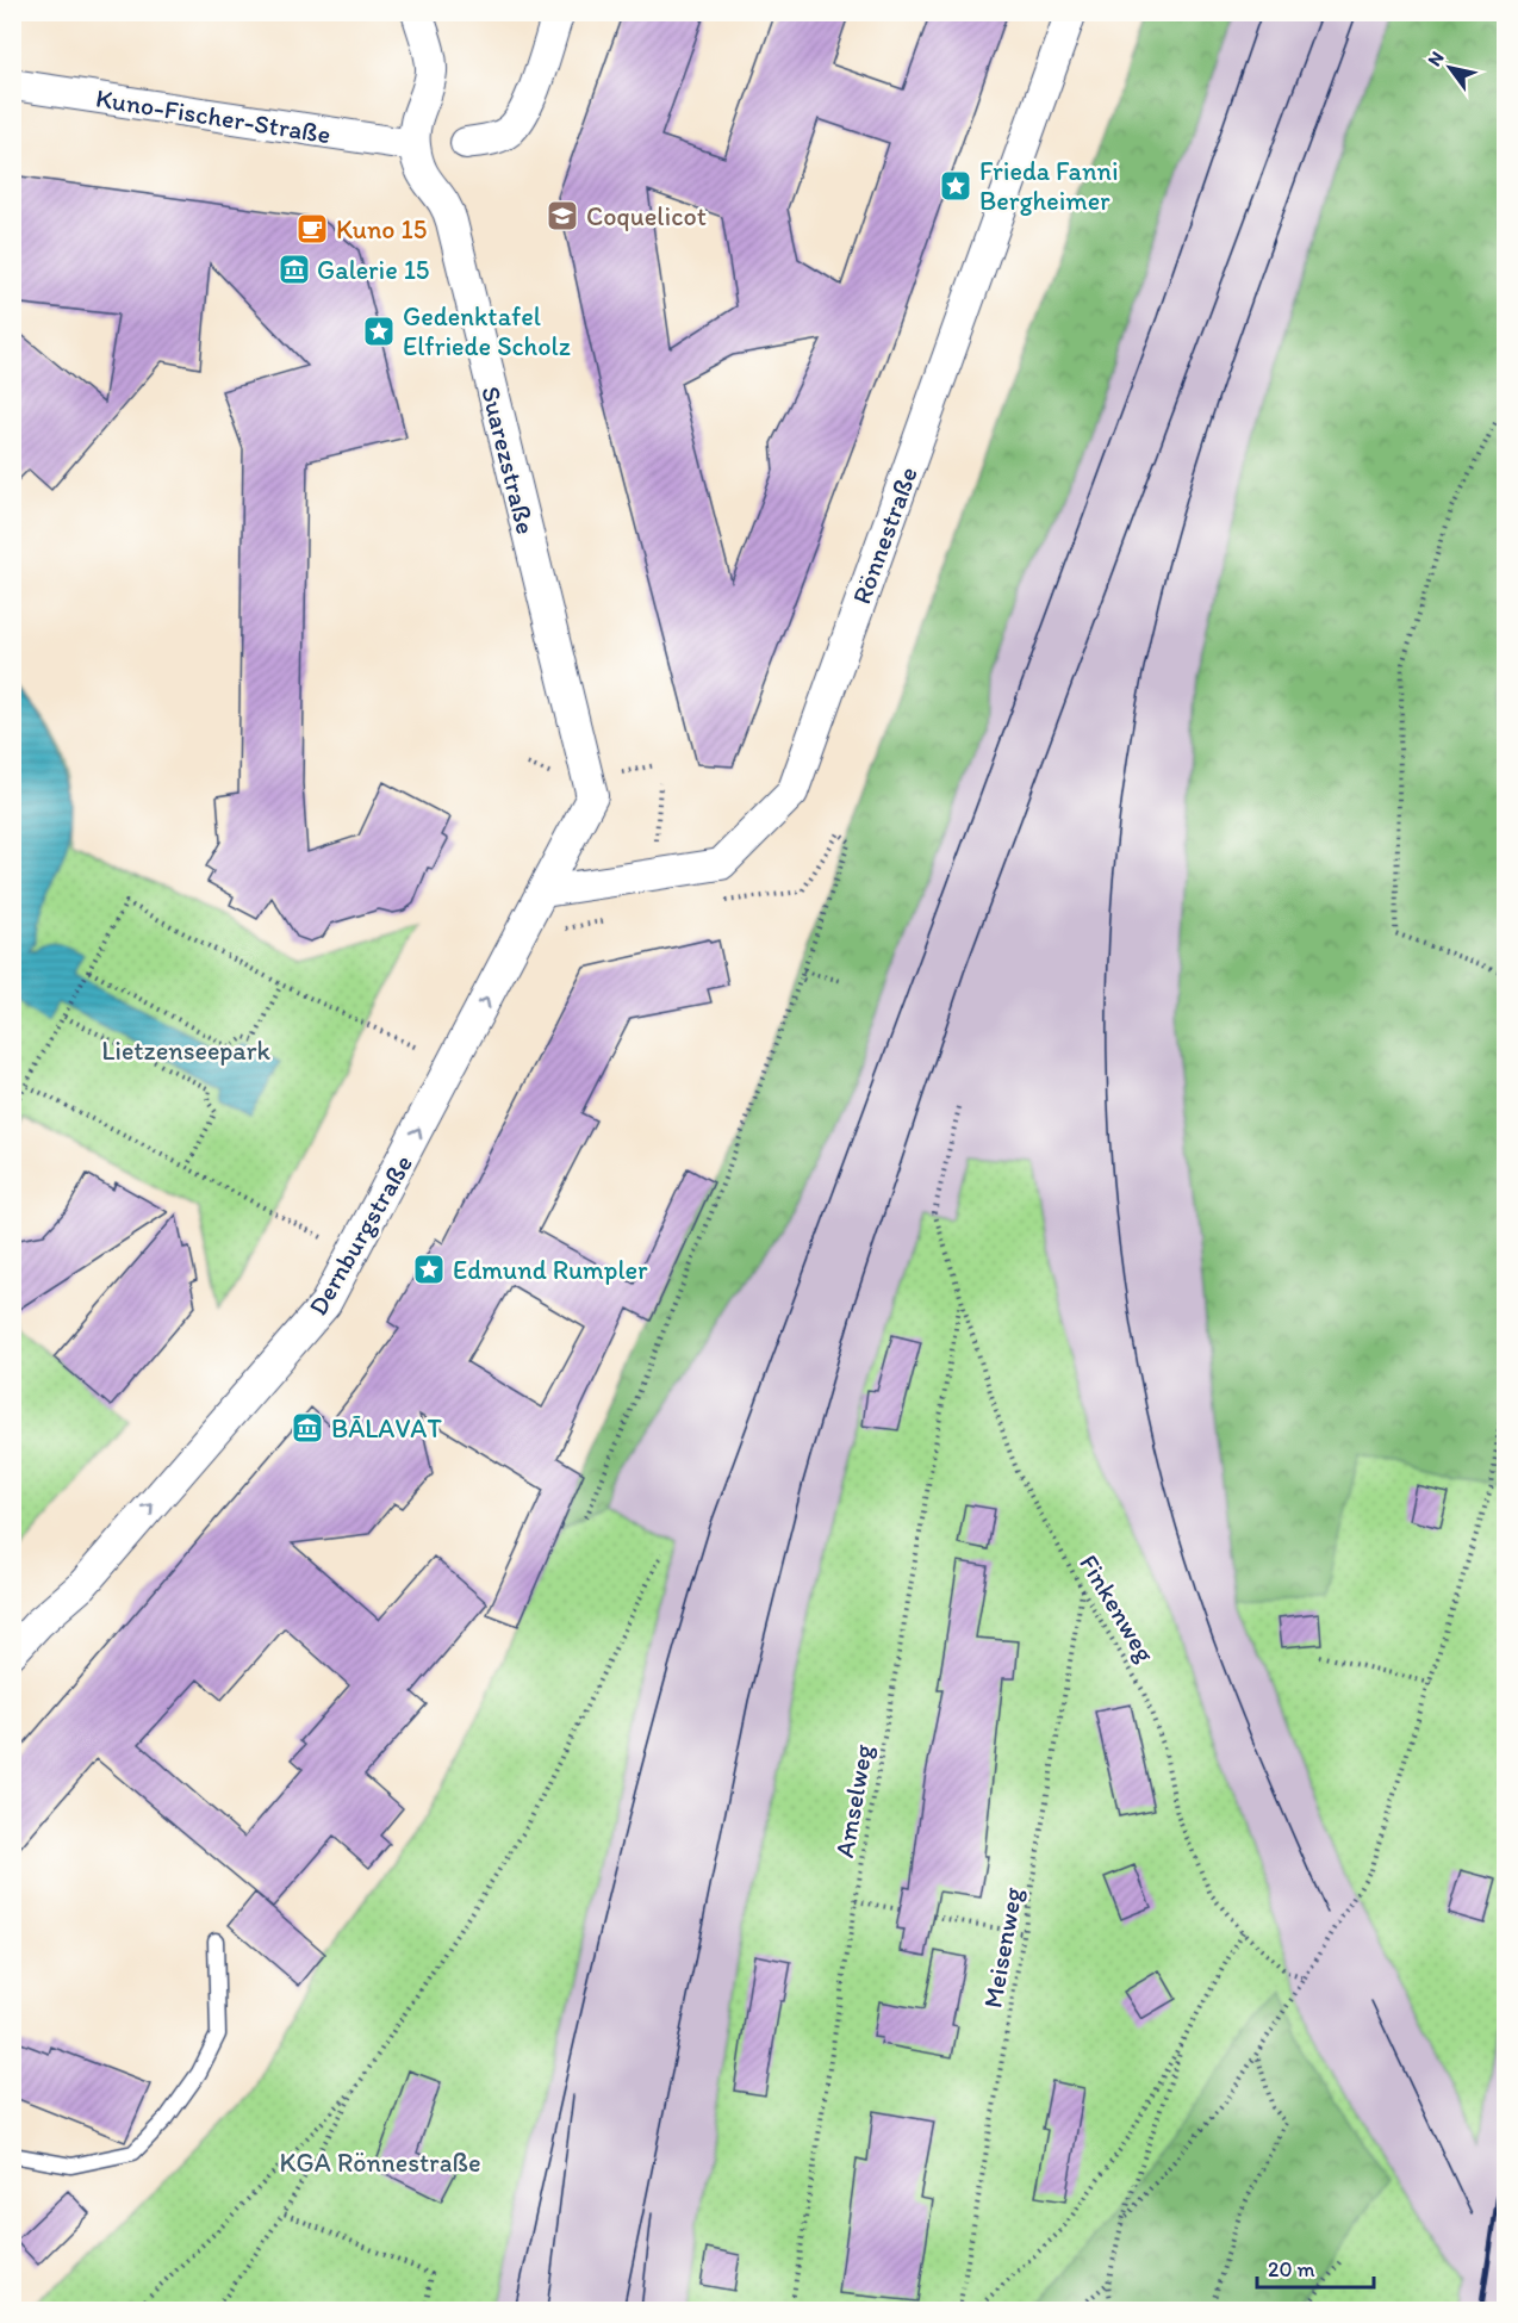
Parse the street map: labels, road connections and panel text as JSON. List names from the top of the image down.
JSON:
{
  "streets": {
    "street": [
      "Kuno-Fischer-Straße",
      "Suarezstraße",
      "Rönnestraße",
      "Dernburgstraße"
    ],
    "path": ["Finkenweg", "Amselweg", "Meisenweg"]
  },
  "crossings": [
    ["Kuno-Fischer-Straße", "Suarezstraße"],
    ["Suarezstraße", "Rönnestraße"],
    ["Suarezstraße", "Dernburgstraße"],
    ["Rönnestraße", "Dernburgstraße"],
    ["Finkenweg", "Amselweg"],
    ["Finkenweg", "Meisenweg"]
  ],
  "one_way": ["Dernburgstraße"],
  "parks": ["Lietzenseepark", "KGA Rönnestraße"],
  "places": {
    "place": ["Frieda Fanni Bergheimer", "Gedenktafel Elfriede Scholz", "Edmund Rumpler"],
    "school or university": ["Coquelicot"],
    "cafe": ["Kuno 15"],
    "museum": ["Galerie 15", "BĀLAVAT"]
  },
  "scale_bar": "20 m",
  "north": "top left"
}
